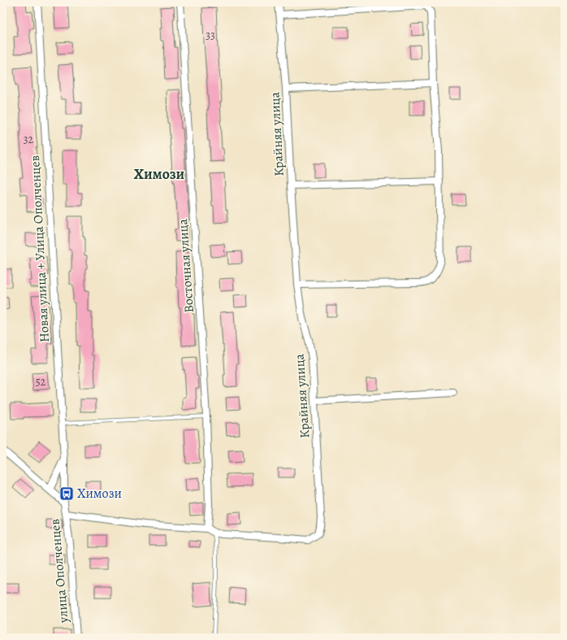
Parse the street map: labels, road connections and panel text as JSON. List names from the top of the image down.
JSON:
{
  "streets": {
    "street": [
      "Крайняя улица",
      "Новая улица + Улица Ополченцев",
      "Восточная улица",
      "улица Ополченцев"
    ]
  },
  "crossings": [
    ["Крайняя улица", "Восточная улица"],
    ["Крайняя улица", "улица Ополченцев"],
    ["Новая улица + Улица Ополченцев", "улица Ополченцев"]
  ],
  "districts": ["Химози"],
  "places": {
    "bus stop": ["Химози"]
  },
  "house_numbers": ["33", "32", "52"]
}
